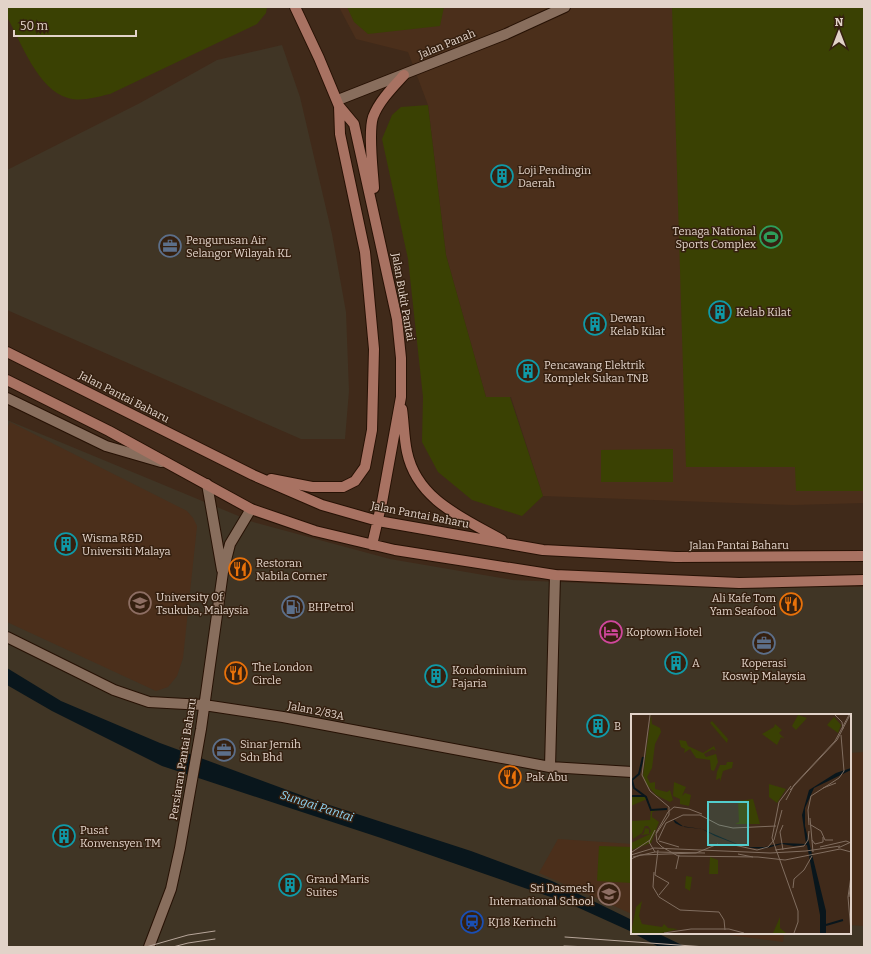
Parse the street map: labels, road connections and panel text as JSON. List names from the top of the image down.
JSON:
{
  "streets": {
    "main road": ["Jalan Bukit Pantai", "Jalan Pantai Baharu"],
    "street": ["Jalan Panah", "Jalan 2/83A", "Persiaran Pantai Baharu"]
  },
  "crossings": [
    ["Jalan Panah", "Jalan Bukit Pantai"],
    ["Jalan Bukit Pantai", "Jalan Pantai Baharu"],
    ["Jalan 2/83A", "Persiaran Pantai Baharu"]
  ],
  "water": ["Sungai Pantai"],
  "places": {
    "building": [
      "Loji Pendingin Daerah",
      "Kelab Kilat",
      "Dewan Kelab Kilat",
      "Pencawang Elektrik Komplek Sukan TNB",
      "Wisma R&D Universiti Malaya",
      "A",
      "Kondominium Fajaria",
      "B",
      "Pusat Konvensyen TM",
      "Grand Maris Suites"
    ],
    "sports": ["Tenaga National Sports Complex"],
    "office": ["Pengurusan Air Selangor Wilayah KL", "Koperasi Koswip Malaysia", "Sinar Jernih Sdn Bhd"],
    "restaurant": [
      "Restoran Nabila Corner",
      "Ali Kafe Tom Yam Seafood",
      "The London Circle",
      "Pak Abu"
    ],
    "school or university": ["University Of Tsukuba, Malaysia", "Sri Dasmesh International School"],
    "fuel station": ["BHPetrol"],
    "hotel": ["Koptown Hotel"],
    "station": ["KJ18 Kerinchi"]
  },
  "scale_bar": "50 m",
  "north": "top"
}
